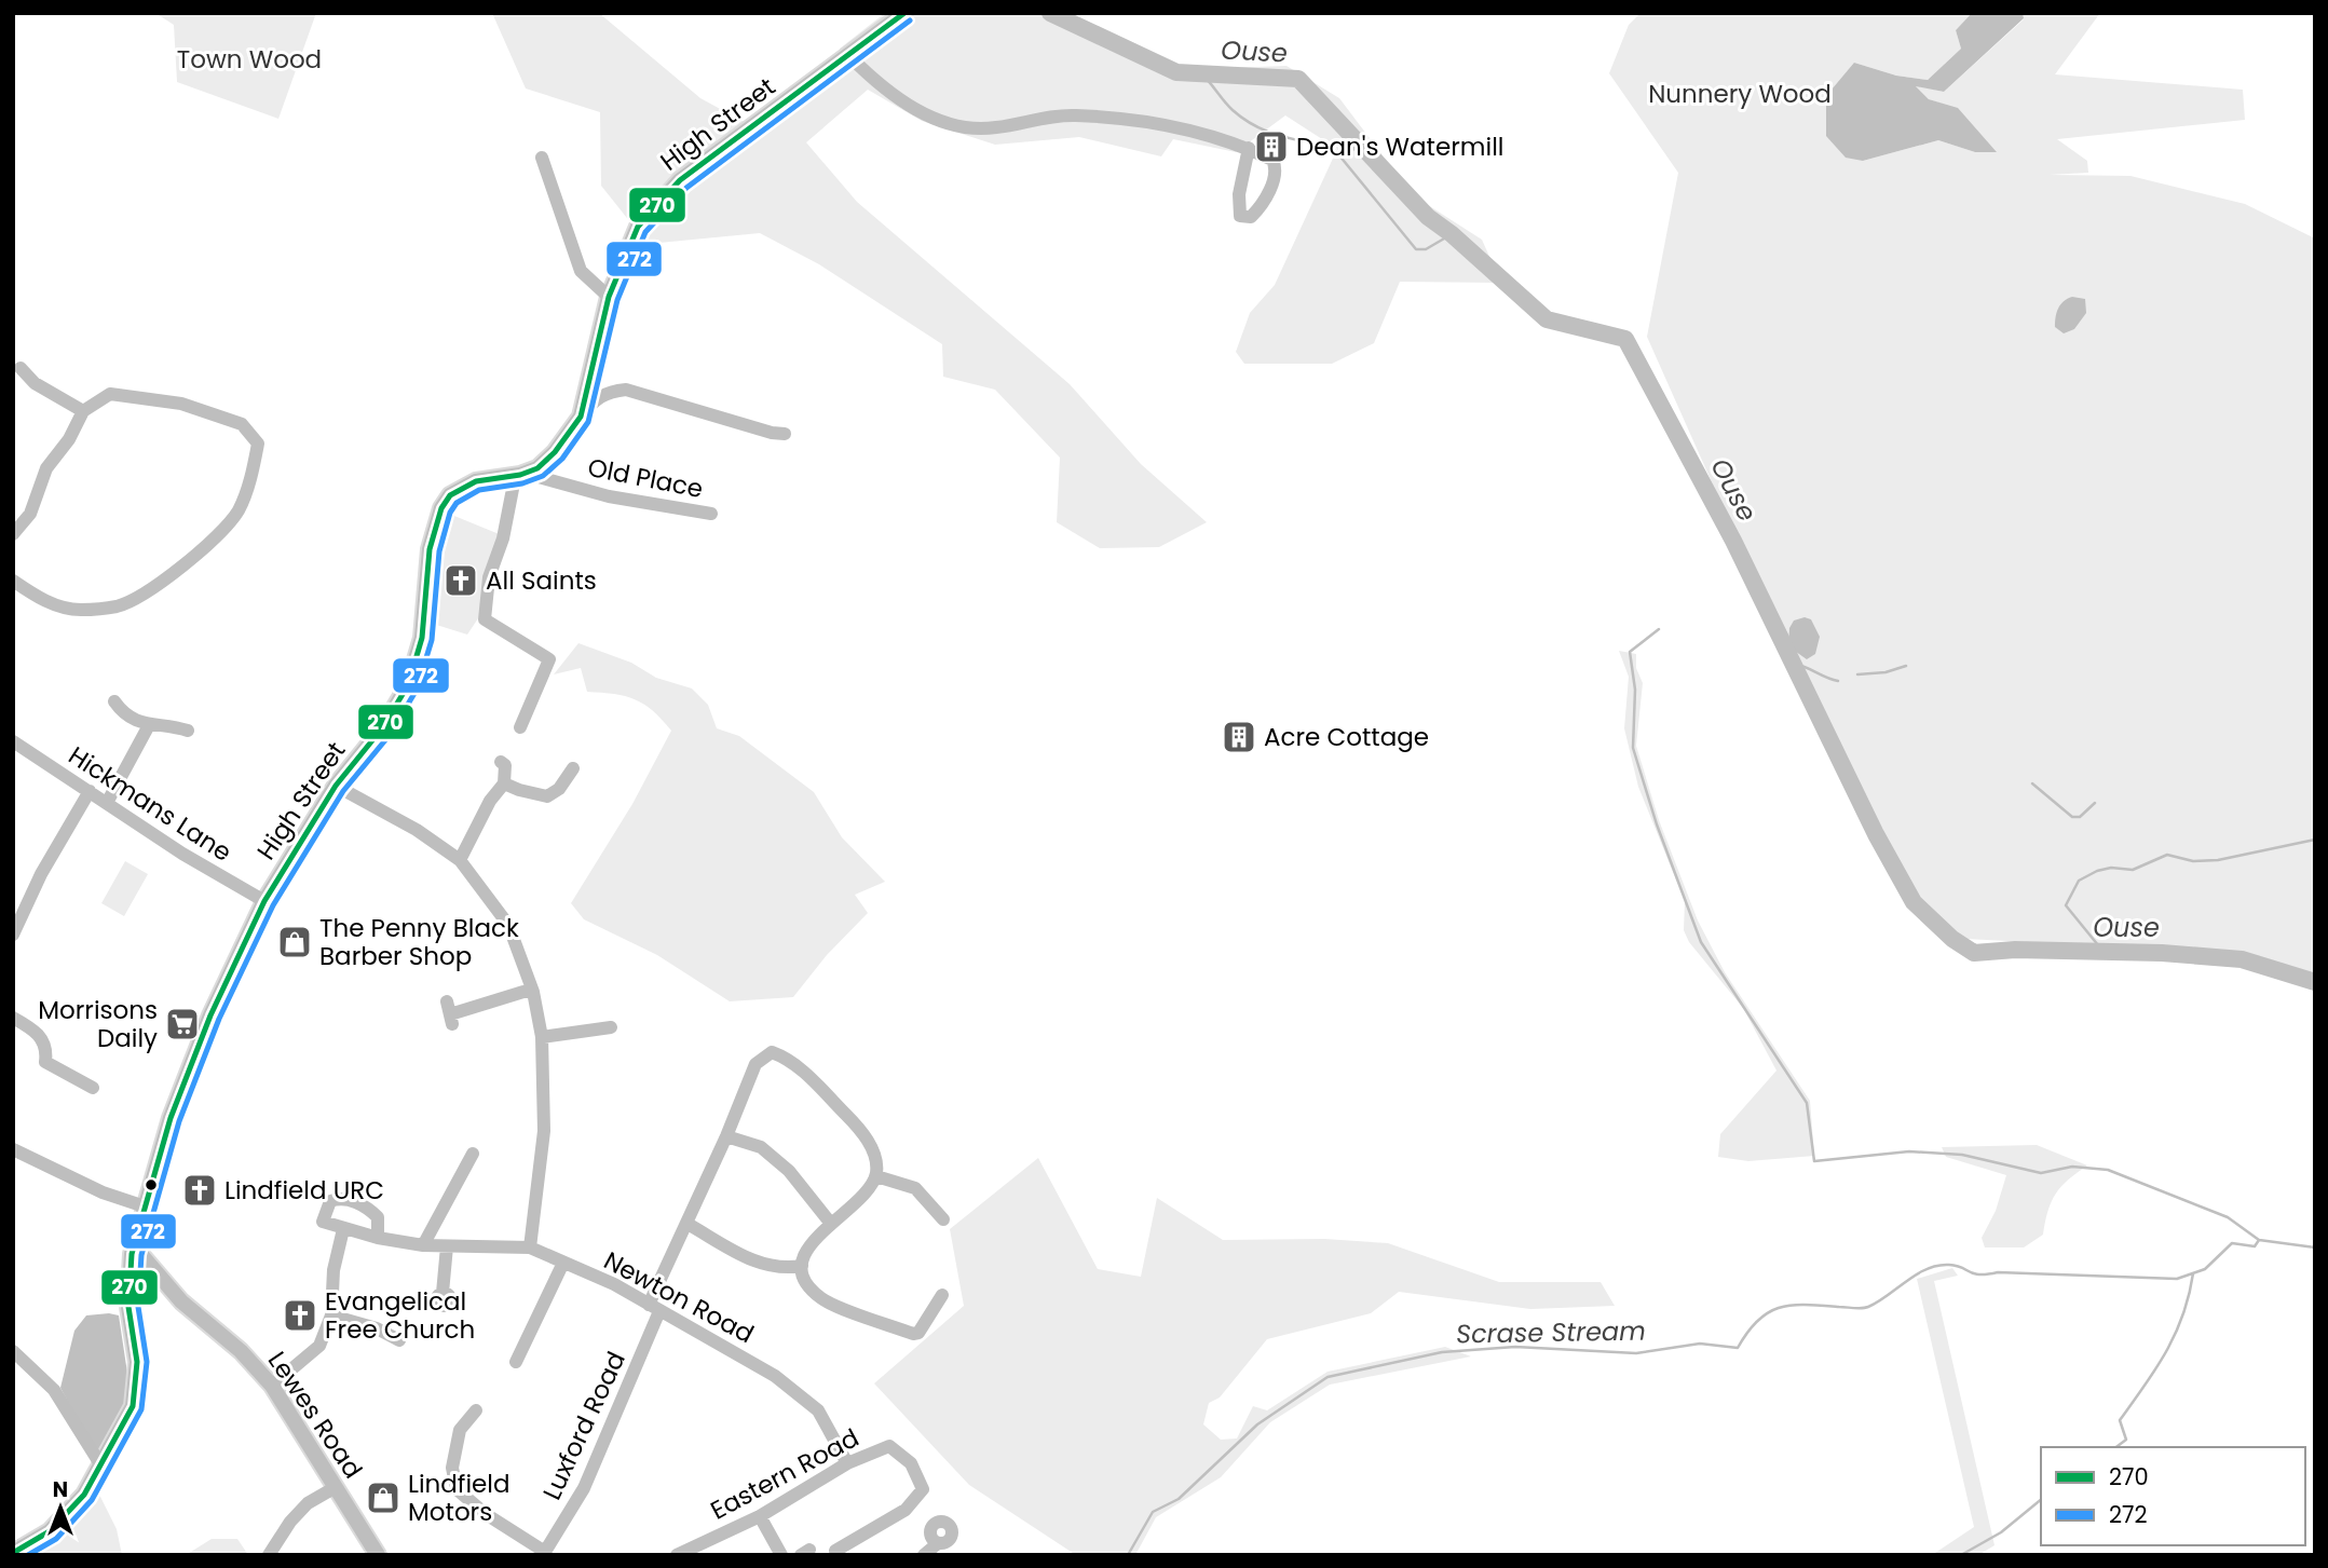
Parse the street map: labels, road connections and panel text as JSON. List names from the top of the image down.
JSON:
{
  "streets": {
    "main road": ["High Street", "Lewes Road"],
    "street": [
      "Old Place",
      "Hickmans Lane",
      "Newton Road",
      "Luxford Road",
      "Eastern Road"
    ]
  },
  "crossings": [
    ["High Street", "Old Place"],
    ["High Street", "Hickmans Lane"],
    ["High Street", "Lewes Road"],
    ["Newton Road", "Luxford Road"],
    ["Newton Road", "Eastern Road"]
  ],
  "water": ["Ouse", "Scrase Stream"],
  "parks": ["Town Wood", "Nunnery Wood"],
  "places": {
    "building": ["Dean's Watermill", "Acre Cottage"],
    "church": ["All Saints", "Lindfield URC", "Evangelical Free Church"],
    "shop": ["The Penny Black Barber Shop", "Lindfield Motors"],
    "supermarket": ["Morrisons Daily"]
  },
  "lines": ["transit line 270", "transit line 272"],
  "legend": ["270", "272"],
  "north": "top"
}
